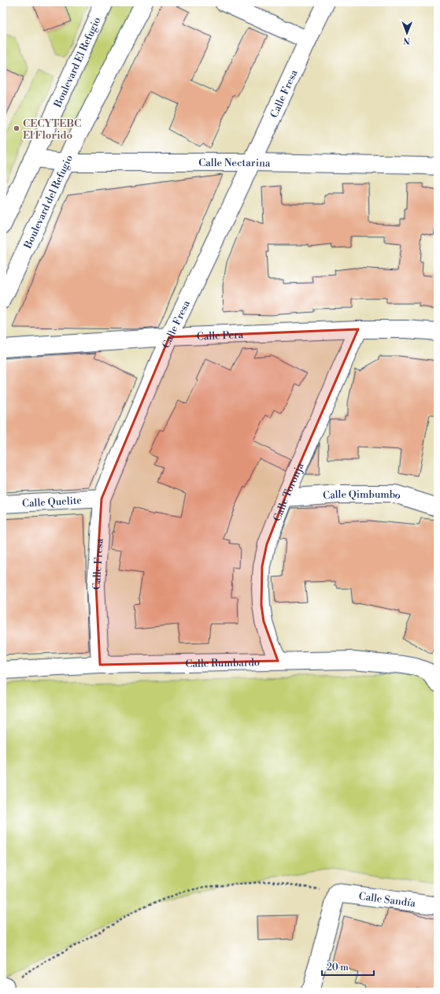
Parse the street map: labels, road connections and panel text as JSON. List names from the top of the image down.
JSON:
{
  "streets": {
    "street": [
      "Boulevard El Refugio",
      "Calle Fresa",
      "Calle Nectarina",
      "Boulevard del Refugio",
      "Calle Pera",
      "Calle Toronja",
      "Calle Qimbumbo",
      "Calle Quelite",
      "Calle Rumbardo",
      "Calle Sandía"
    ]
  },
  "crossings": [
    ["Boulevard El Refugio", "Calle Nectarina"],
    ["Calle Fresa", "Calle Nectarina"],
    ["Calle Fresa", "Calle Pera"],
    ["Calle Fresa", "Calle Quelite"],
    ["Calle Fresa", "Calle Rumbardo"],
    ["Calle Nectarina", "Boulevard del Refugio"],
    ["Calle Pera", "Calle Toronja"],
    ["Calle Toronja", "Calle Qimbumbo"],
    ["Calle Toronja", "Calle Rumbardo"]
  ],
  "places": ["CECYTEBC El Florido"],
  "scale_bar": "20 m",
  "north": "bottom"
}
